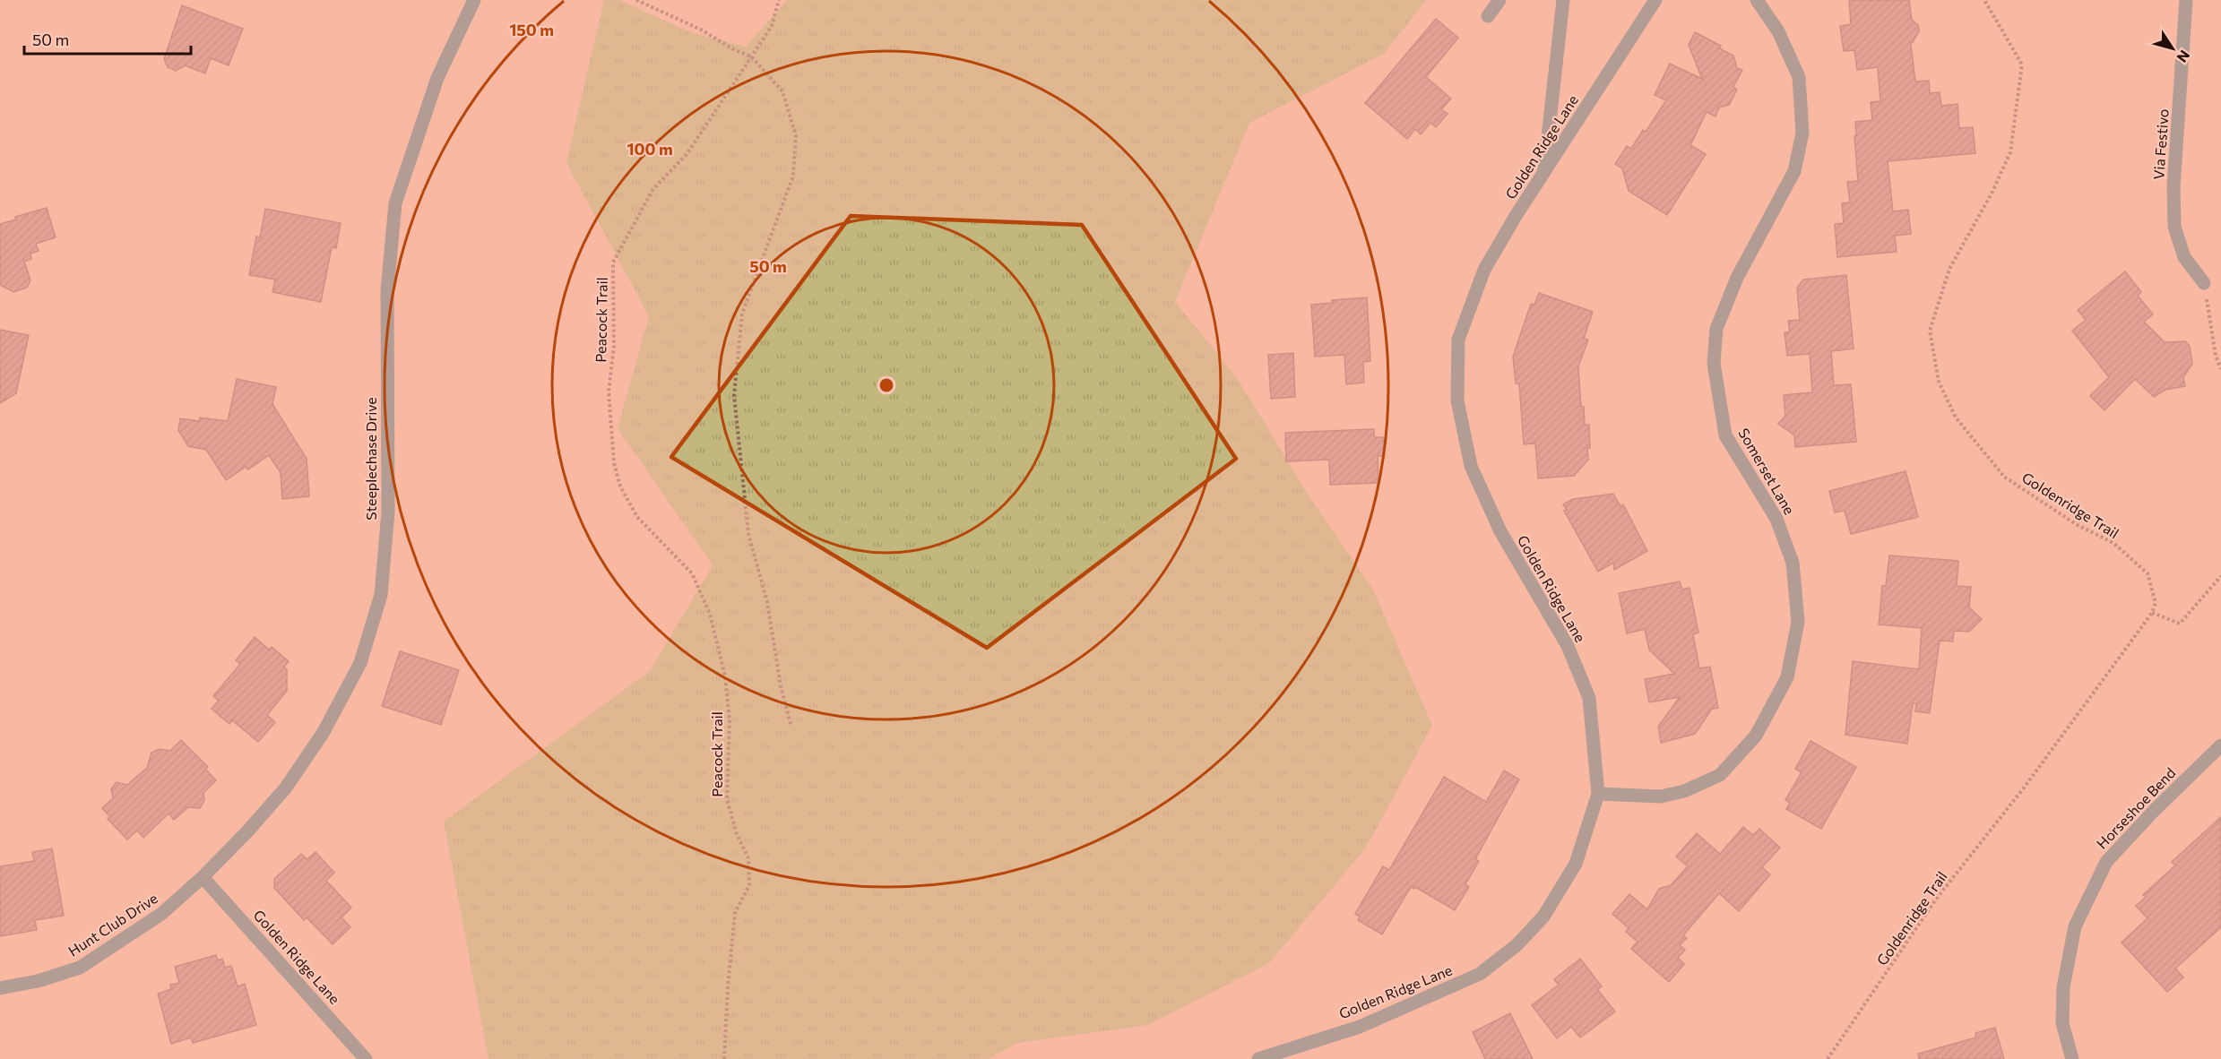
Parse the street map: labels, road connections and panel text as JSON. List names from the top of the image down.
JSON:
{
  "streets": {
    "street": [
      "Via Festivo",
      "Golden Ridge Lane",
      "Steeplechase Drive",
      "Somerset Lane",
      "Horseshoe Bend",
      "Hunt Club Drive"
    ],
    "path": ["Peacock Trail", "Goldenridge Trail"]
  },
  "crossings": [
    ["Golden Ridge Lane", "Steeplechase Drive"],
    ["Golden Ridge Lane", "Somerset Lane"],
    ["Golden Ridge Lane", "Hunt Club Drive"],
    ["Steeplechase Drive", "Hunt Club Drive"]
  ],
  "scale_bar": "50 m",
  "north": "bottom right",
  "rings": ["150 m", "100 m", "50 m"]
}
